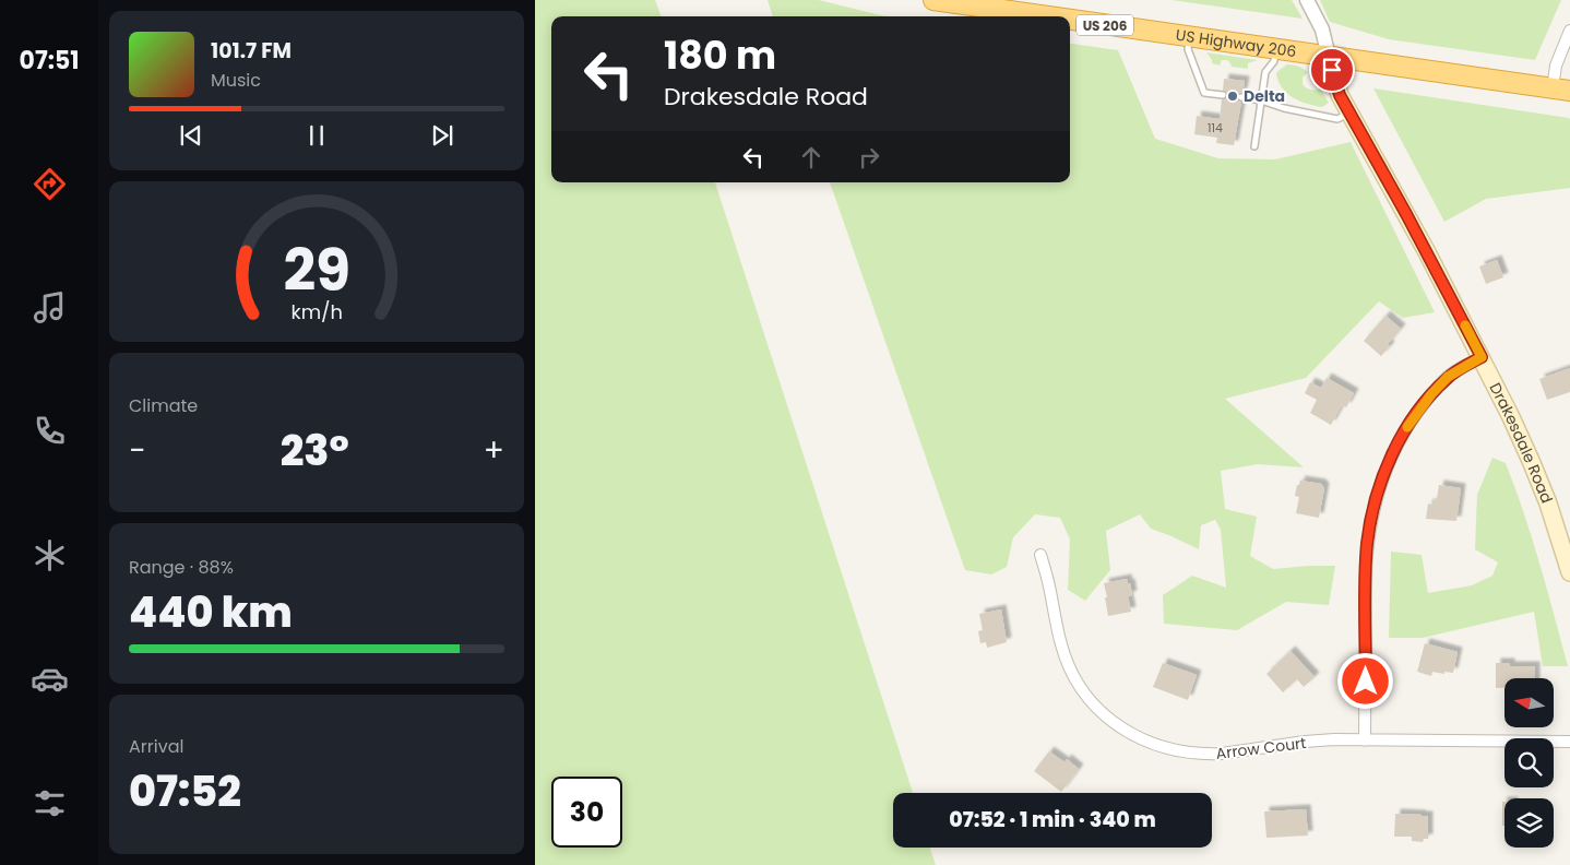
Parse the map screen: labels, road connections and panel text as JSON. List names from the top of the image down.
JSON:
{
  "streets": {
    "highway": ["US 206", "US Highway 206"],
    "main road": ["Drakesdale Road"],
    "street": ["Arrow Court"]
  },
  "crossings": [
    ["US Highway 206", "Drakesdale Road"]
  ],
  "places": ["Delta"],
  "house_numbers": ["114"],
  "north": "left",
  "page": {
    "tabs": "07:51",
    "turn": ["180 m", "Drakesdale Road"],
    "song": ["101.7 FM", "Music"],
    "tile": [
      "Climate",
      ["Range · 88%", "440 km"],
      ["Arrival", "07:52"]
    ],
    "heat": ["−", "23°", "+"],
    "limit": "30",
    "trip": "07:52 · 1 min · 340 m",
    "gauge": ["29", "km/h"]
  }
}
